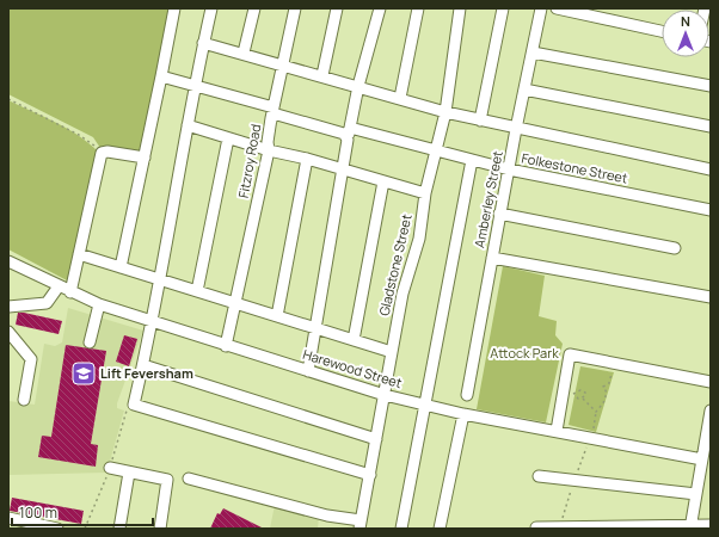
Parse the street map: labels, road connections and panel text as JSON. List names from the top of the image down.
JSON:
{
  "streets": {
    "street": [
      "Fitzroy Road",
      "Folkestone Street",
      "Amberley Street",
      "Gladstone Street",
      "Harewood Street"
    ]
  },
  "crossings": [
    ["Fitzroy Road", "Folkestone Street"],
    ["Fitzroy Road", "Harewood Street"],
    ["Folkestone Street", "Amberley Street"],
    ["Folkestone Street", "Gladstone Street"],
    ["Gladstone Street", "Harewood Street"]
  ],
  "parks": ["Attock Park"],
  "places": {
    "school or university": ["Lift Feversham"]
  },
  "scale_bar": "100 m",
  "north": "top"
}
